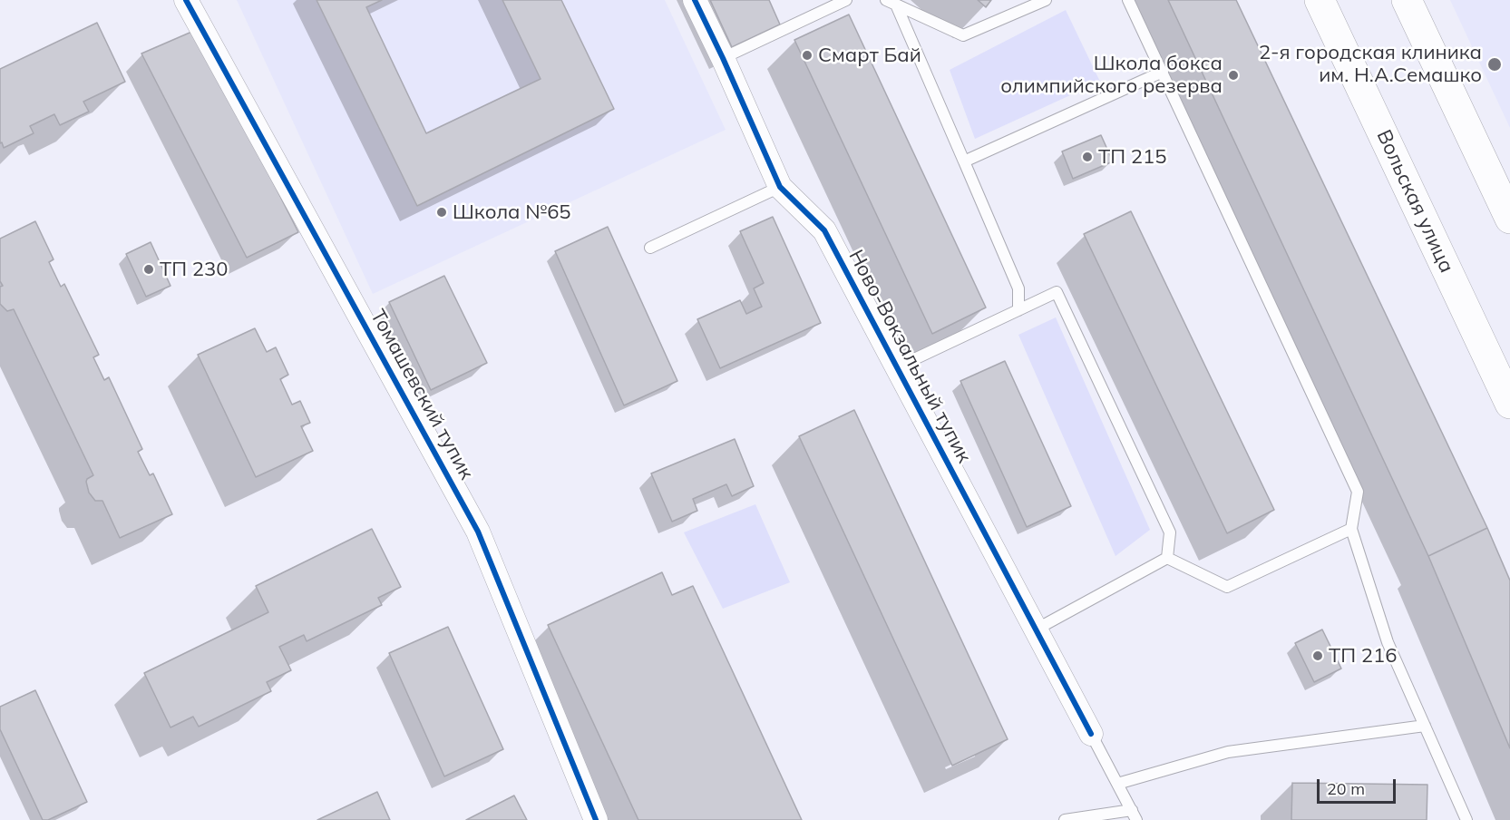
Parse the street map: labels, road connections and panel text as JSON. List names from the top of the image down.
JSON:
{
  "streets": {
    "main road": ["Вольская улица"],
    "street": ["Ново-Вокзальный тупик", "Томашевский тупик"]
  },
  "places": [
    "Смарт Бай",
    "2-я городская клиника им. Н.А.Семашко",
    "Школа бокса олимпийского резерва",
    "ТП 215",
    "Школа №65",
    "ТП 230",
    "ТП 216"
  ],
  "scale_bar": "20 m"
}
